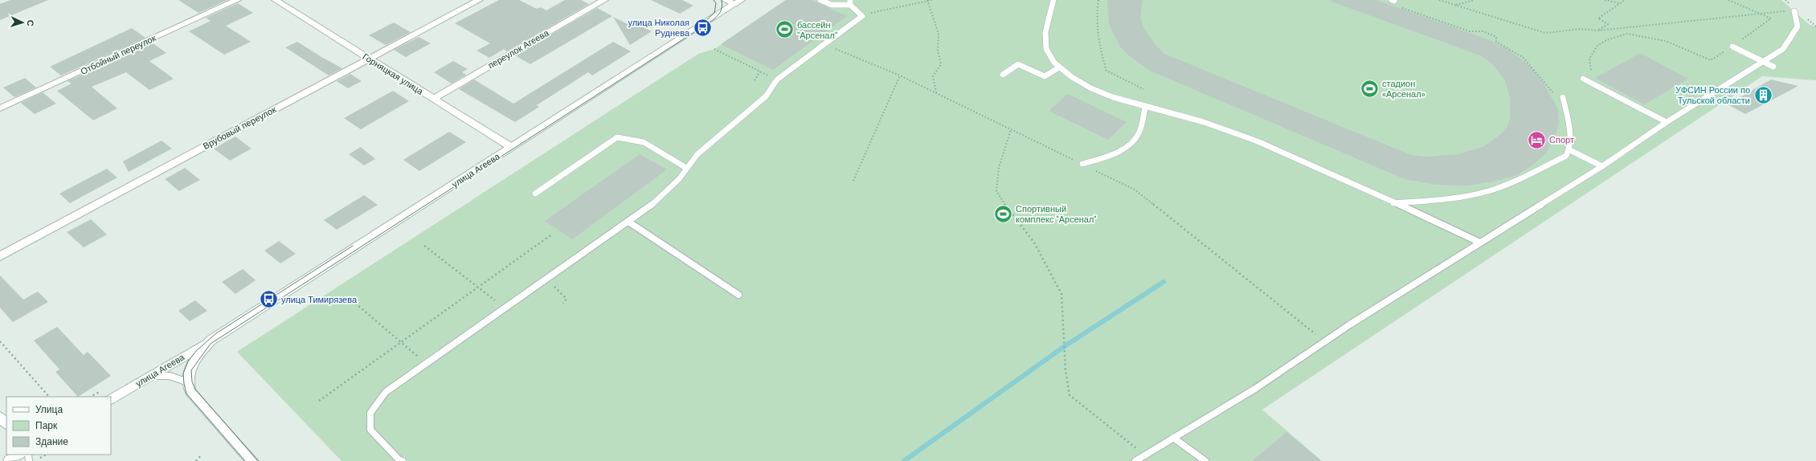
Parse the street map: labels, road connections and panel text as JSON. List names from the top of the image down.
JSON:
{
  "streets": {
    "street": [
      "переулок Агеева",
      "Отбойный переулок",
      "Горняцкая улица",
      "Врубовый переулок",
      "улица Агеева"
    ]
  },
  "crossings": [
    ["переулок Агеева", "Горняцкая улица"],
    ["Горняцкая улица", "Врубовый переулок"],
    ["Горняцкая улица", "улица Агеева"]
  ],
  "places": {
    "bus stop": ["улица Николая Руднева", "улица Тимирязева"],
    "sports": ["бассейн \"Арсенал\"", "стадион «Арсенал»", "Спортивный комплекс \"Арсенал\""],
    "building": ["УФСИН России по Тульской области"],
    "hotel": ["Спорт"]
  },
  "legend": ["Улица", "Парк", "Здание"],
  "north": "right"
}
